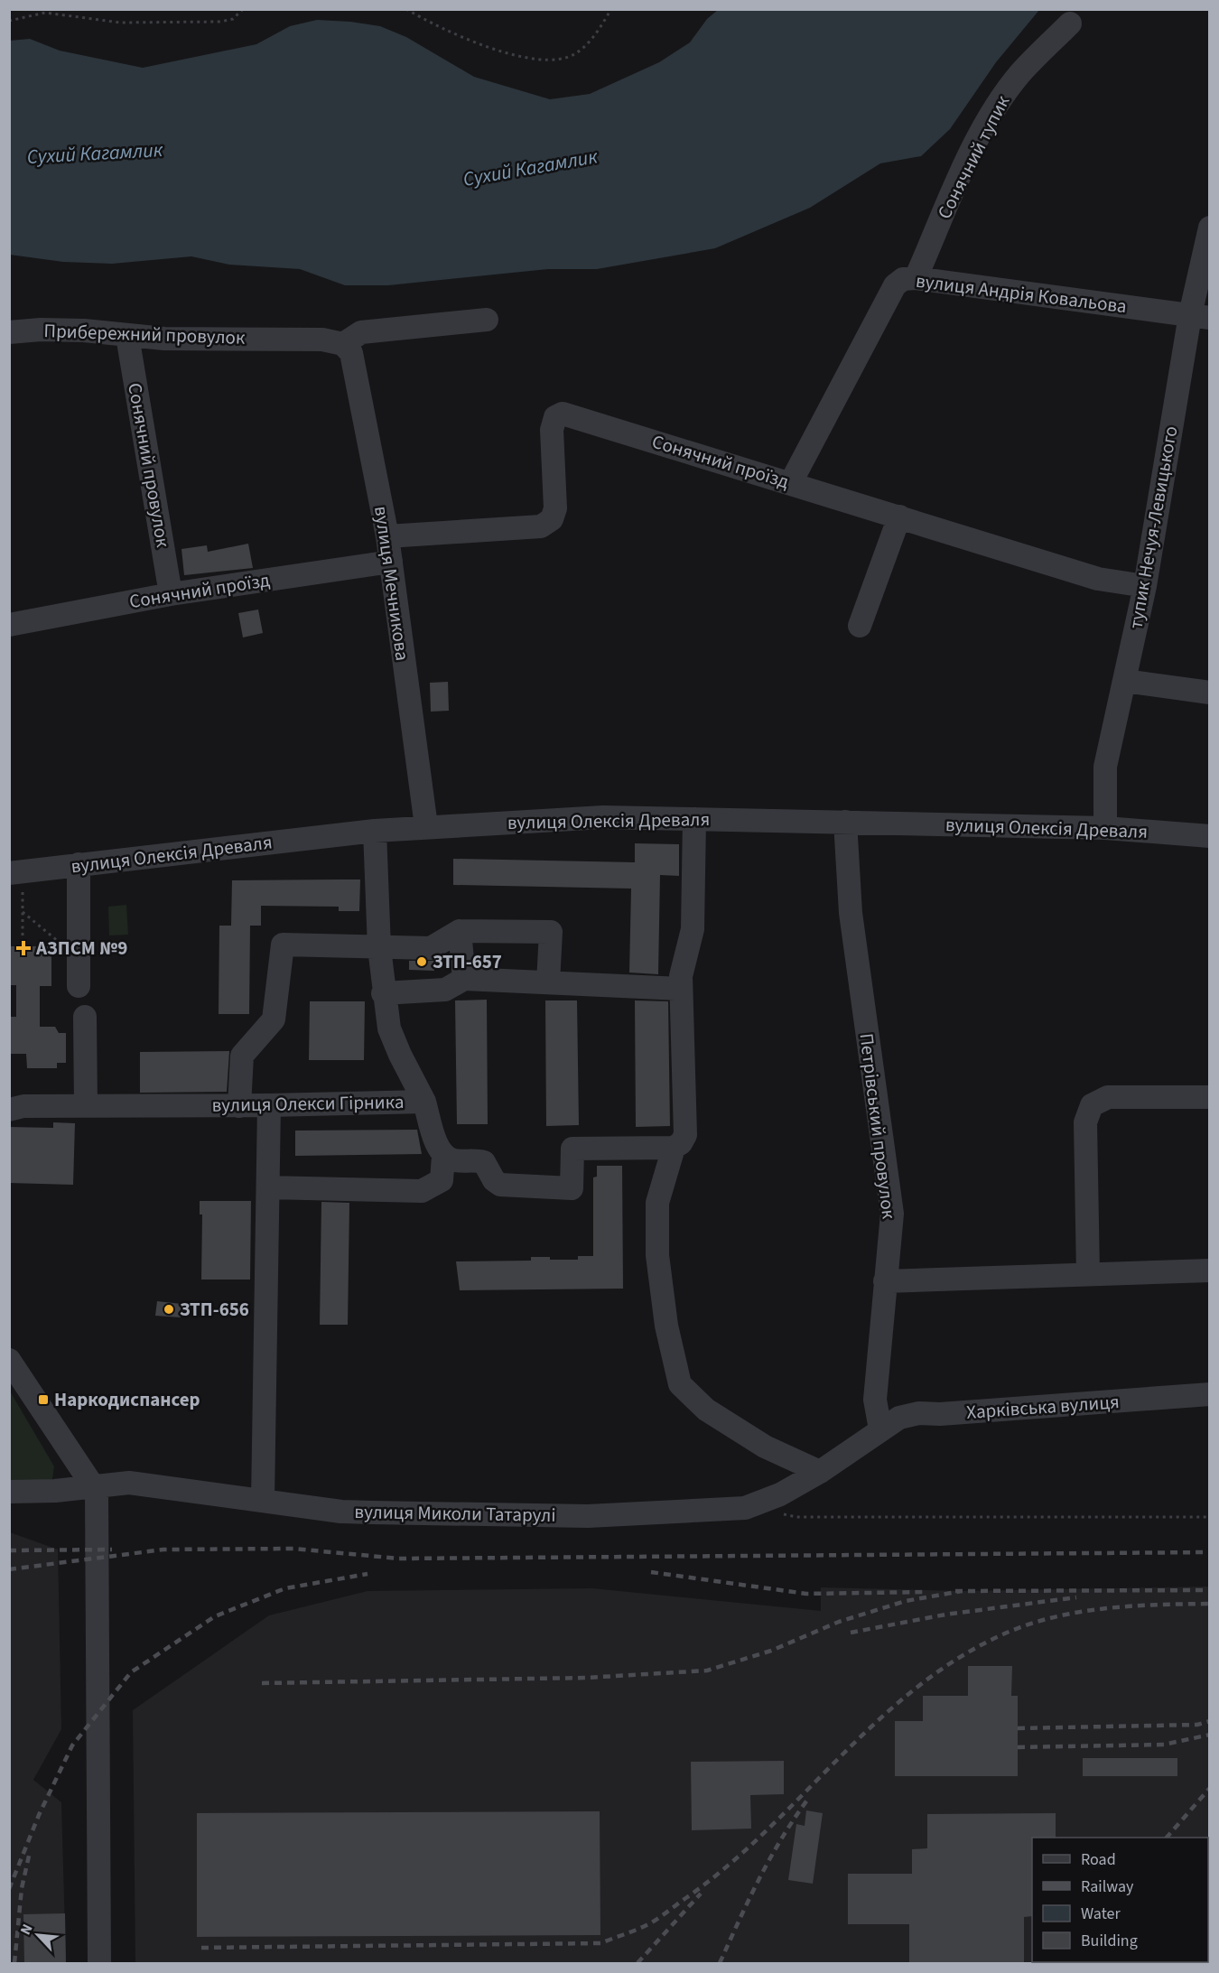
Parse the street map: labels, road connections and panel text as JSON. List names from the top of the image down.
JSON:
{
  "streets": {
    "street": [
      "Сонячний тупик",
      "вулиця Андрія Ковальова",
      "Прибережний провулок",
      "Сонячний проїзд",
      "Сонячний провулок",
      "тупик Нечуя-Левицького",
      "вулиця Мечникова",
      "вулиця Олексія Древаля",
      "вулиця Олекси Гірника",
      "Петрівський провулок",
      "Харківська вулиця",
      "вулиця Миколи Татарулі"
    ]
  },
  "crossings": [
    ["Сонячний тупик", "вулиця Андрія Ковальова"],
    ["вулиця Андрія Ковальова", "Сонячний проїзд"],
    ["вулиця Андрія Ковальова", "тупик Нечуя-Левицького"],
    ["Прибережний провулок", "Сонячний провулок"],
    ["Прибережний провулок", "вулиця Мечникова"],
    ["Сонячний проїзд", "Сонячний провулок"],
    ["Сонячний проїзд", "тупик Нечуя-Левицького"],
    ["Сонячний проїзд", "вулиця Мечникова"],
    ["тупик Нечуя-Левицького", "вулиця Олексія Древаля"],
    ["вулиця Мечникова", "вулиця Олексія Древаля"],
    ["вулиця Олексія Древаля", "вулиця Олекси Гірника"],
    ["вулиця Олексія Древаля", "Петрівський провулок"],
    ["Петрівський провулок", "Харківська вулиця"],
    ["Петрівський провулок", "вулиця Миколи Татарулі"],
    ["Харківська вулиця", "вулиця Миколи Татарулі"]
  ],
  "water": ["Сухий Кагамлик"],
  "places": {
    "health": ["АЗПСМ №9"],
    "other": ["ЗТП-657", "ЗТП-656"],
    "transit": ["Наркодиспансер"]
  },
  "legend": [
    "Road",
    "Railway",
    "Water",
    "Building"
  ],
  "north": "top left"
}
